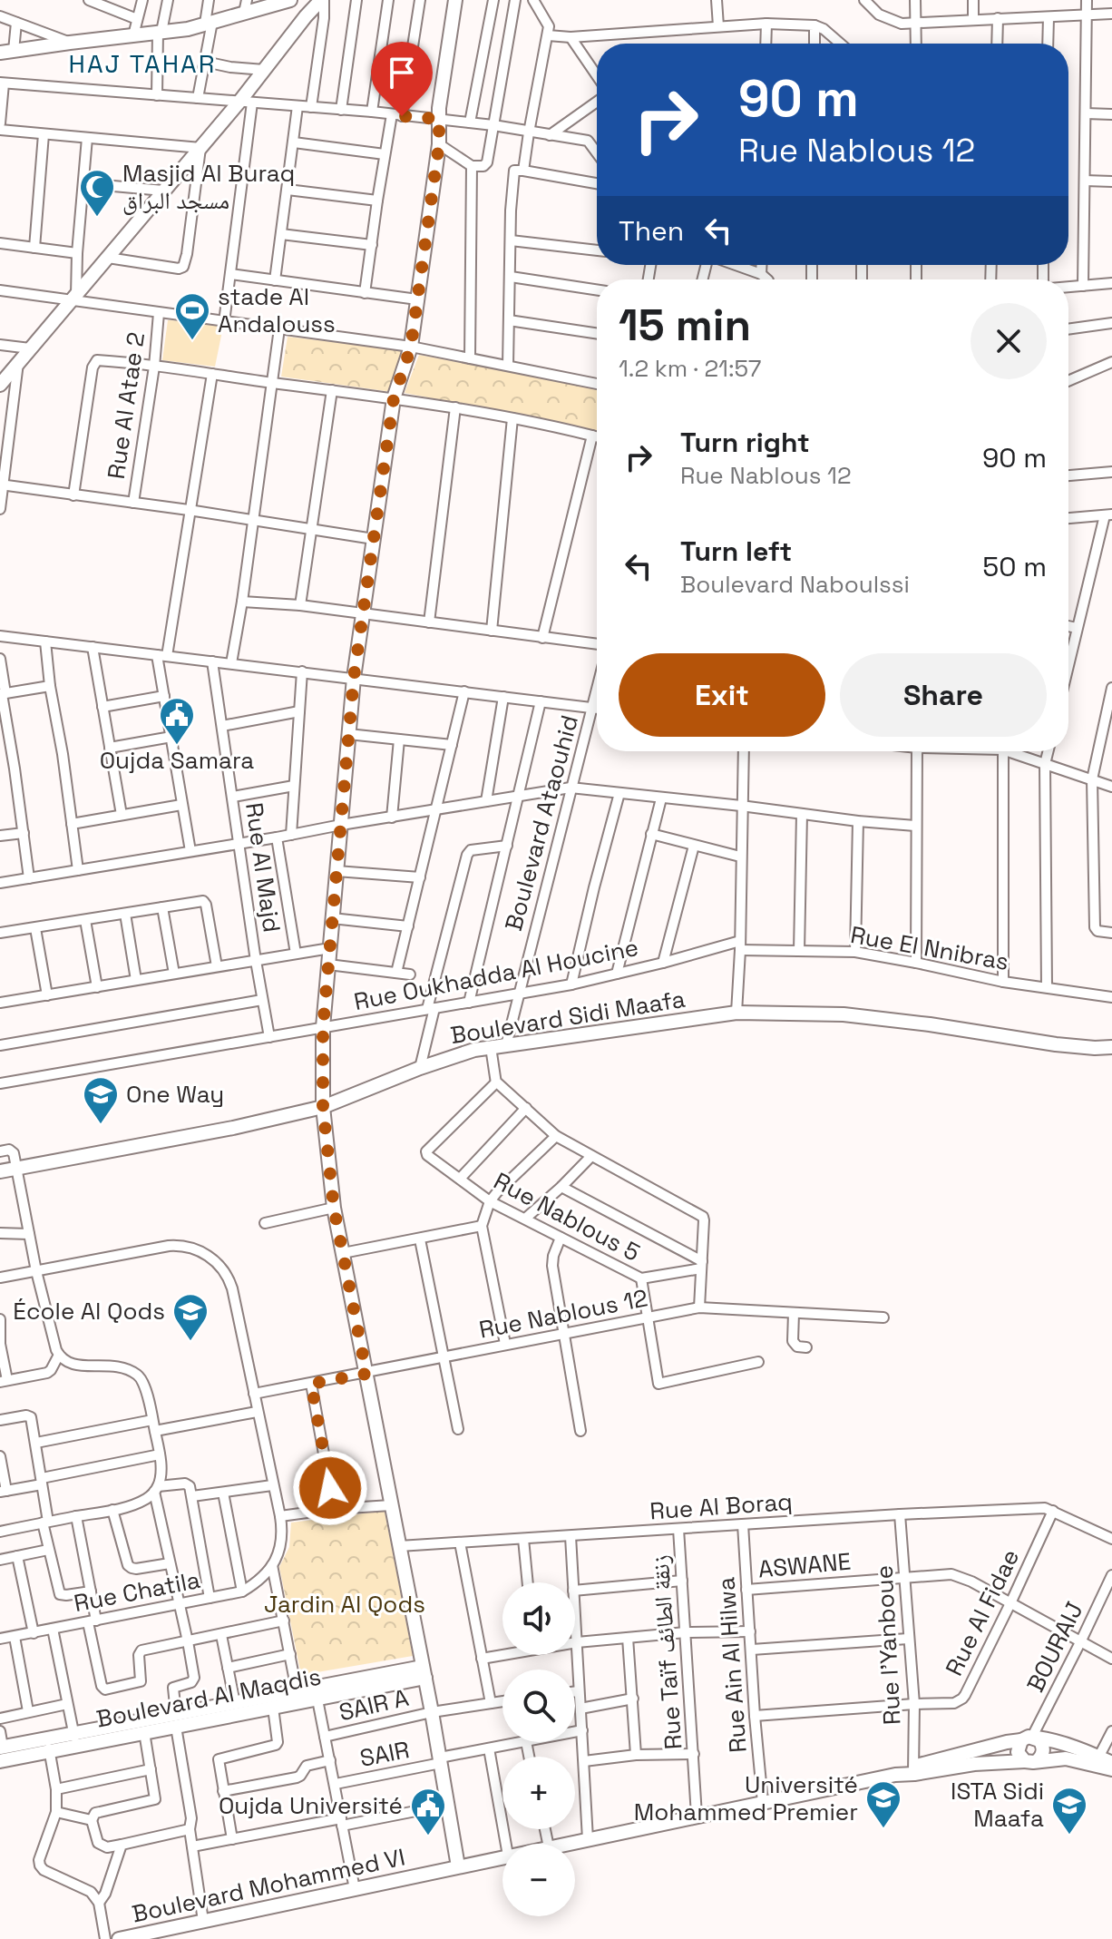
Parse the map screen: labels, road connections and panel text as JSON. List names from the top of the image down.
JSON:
{
  "streets": {
    "street": [
      "Rue Al Atae 2",
      "Boulevard Ataouhid",
      "Rue Al Majd",
      "Rue El Nnibras",
      "Rue Oukhadda Al Houcine",
      "Boulevard Sidi Maafa",
      "Rue Nablous 5",
      "Rue Nablous 12",
      "Rue Al Boraq",
      "ASWANE",
      "Rue Chatila",
      "Rue Al Fidae",
      "Rue l’Yanboue",
      "BOURAIJ",
      "Rue Taïf زنقة الطائف",
      "Rue Ain Al Hilwa",
      "Boulevard Al Maqdis",
      "SAIR A",
      "SAIR",
      "Boulevard Mohammed VI"
    ]
  },
  "crossings": [
    ["Boulevard Ataouhid", "Rue Oukhadda Al Houcine"],
    ["Boulevard Ataouhid", "Boulevard Sidi Maafa"],
    ["Rue Al Majd", "Rue Oukhadda Al Houcine"],
    ["Rue El Nnibras", "Rue Oukhadda Al Houcine"],
    ["Rue Al Boraq", "Rue Al Fidae"],
    ["Rue Al Boraq", "Rue l’Yanboue"],
    ["Rue Al Boraq", "Rue Taïf زنقة الطائف"],
    ["Rue Al Boraq", "Rue Ain Al Hilwa"],
    ["ASWANE", "Rue Al Fidae"],
    ["ASWANE", "Rue l’Yanboue"],
    ["ASWANE", "Rue Ain Al Hilwa"],
    ["Rue Al Fidae", "Rue l’Yanboue"],
    ["Rue Al Fidae", "Rue Ain Al Hilwa"],
    ["Rue l’Yanboue", "Boulevard Mohammed VI"],
    ["BOURAIJ", "Boulevard Mohammed VI"],
    ["Rue Taïf زنقة الطائف", "Boulevard Mohammed VI"],
    ["Rue Ain Al Hilwa", "Boulevard Mohammed VI"]
  ],
  "districts": ["HAJ TAHAR"],
  "parks": ["Jardin Al Qods"],
  "places": {
    "mosque": ["Masjid Al Buraq مسجد البراق"],
    "sports": ["stade Al Andalouss"],
    "public building": ["Oujda Samara", "Oujda Université"],
    "school or university": [
      "One Way",
      "École Al Qods",
      "Université Mohammed Premier",
      "ISTA Sidi Maafa"
    ]
  },
  "page": {
    "turn": ["90 m", "Rue Nablous 12"],
    "then": "Then",
    "heading": ["15 min", "1.2 km · 21:57"],
    "list": [
      {
        "name": "Turn right",
        "note": "Rue Nablous 12",
        "value": "90 m"
      },
      {
        "name": "Turn left",
        "note": "Boulevard Naboulssi",
        "value": "50 m"
      }
    ],
    "buttons": ["Exit", "Share"],
    "map_buttons": ["+", "−"]
  }
}
